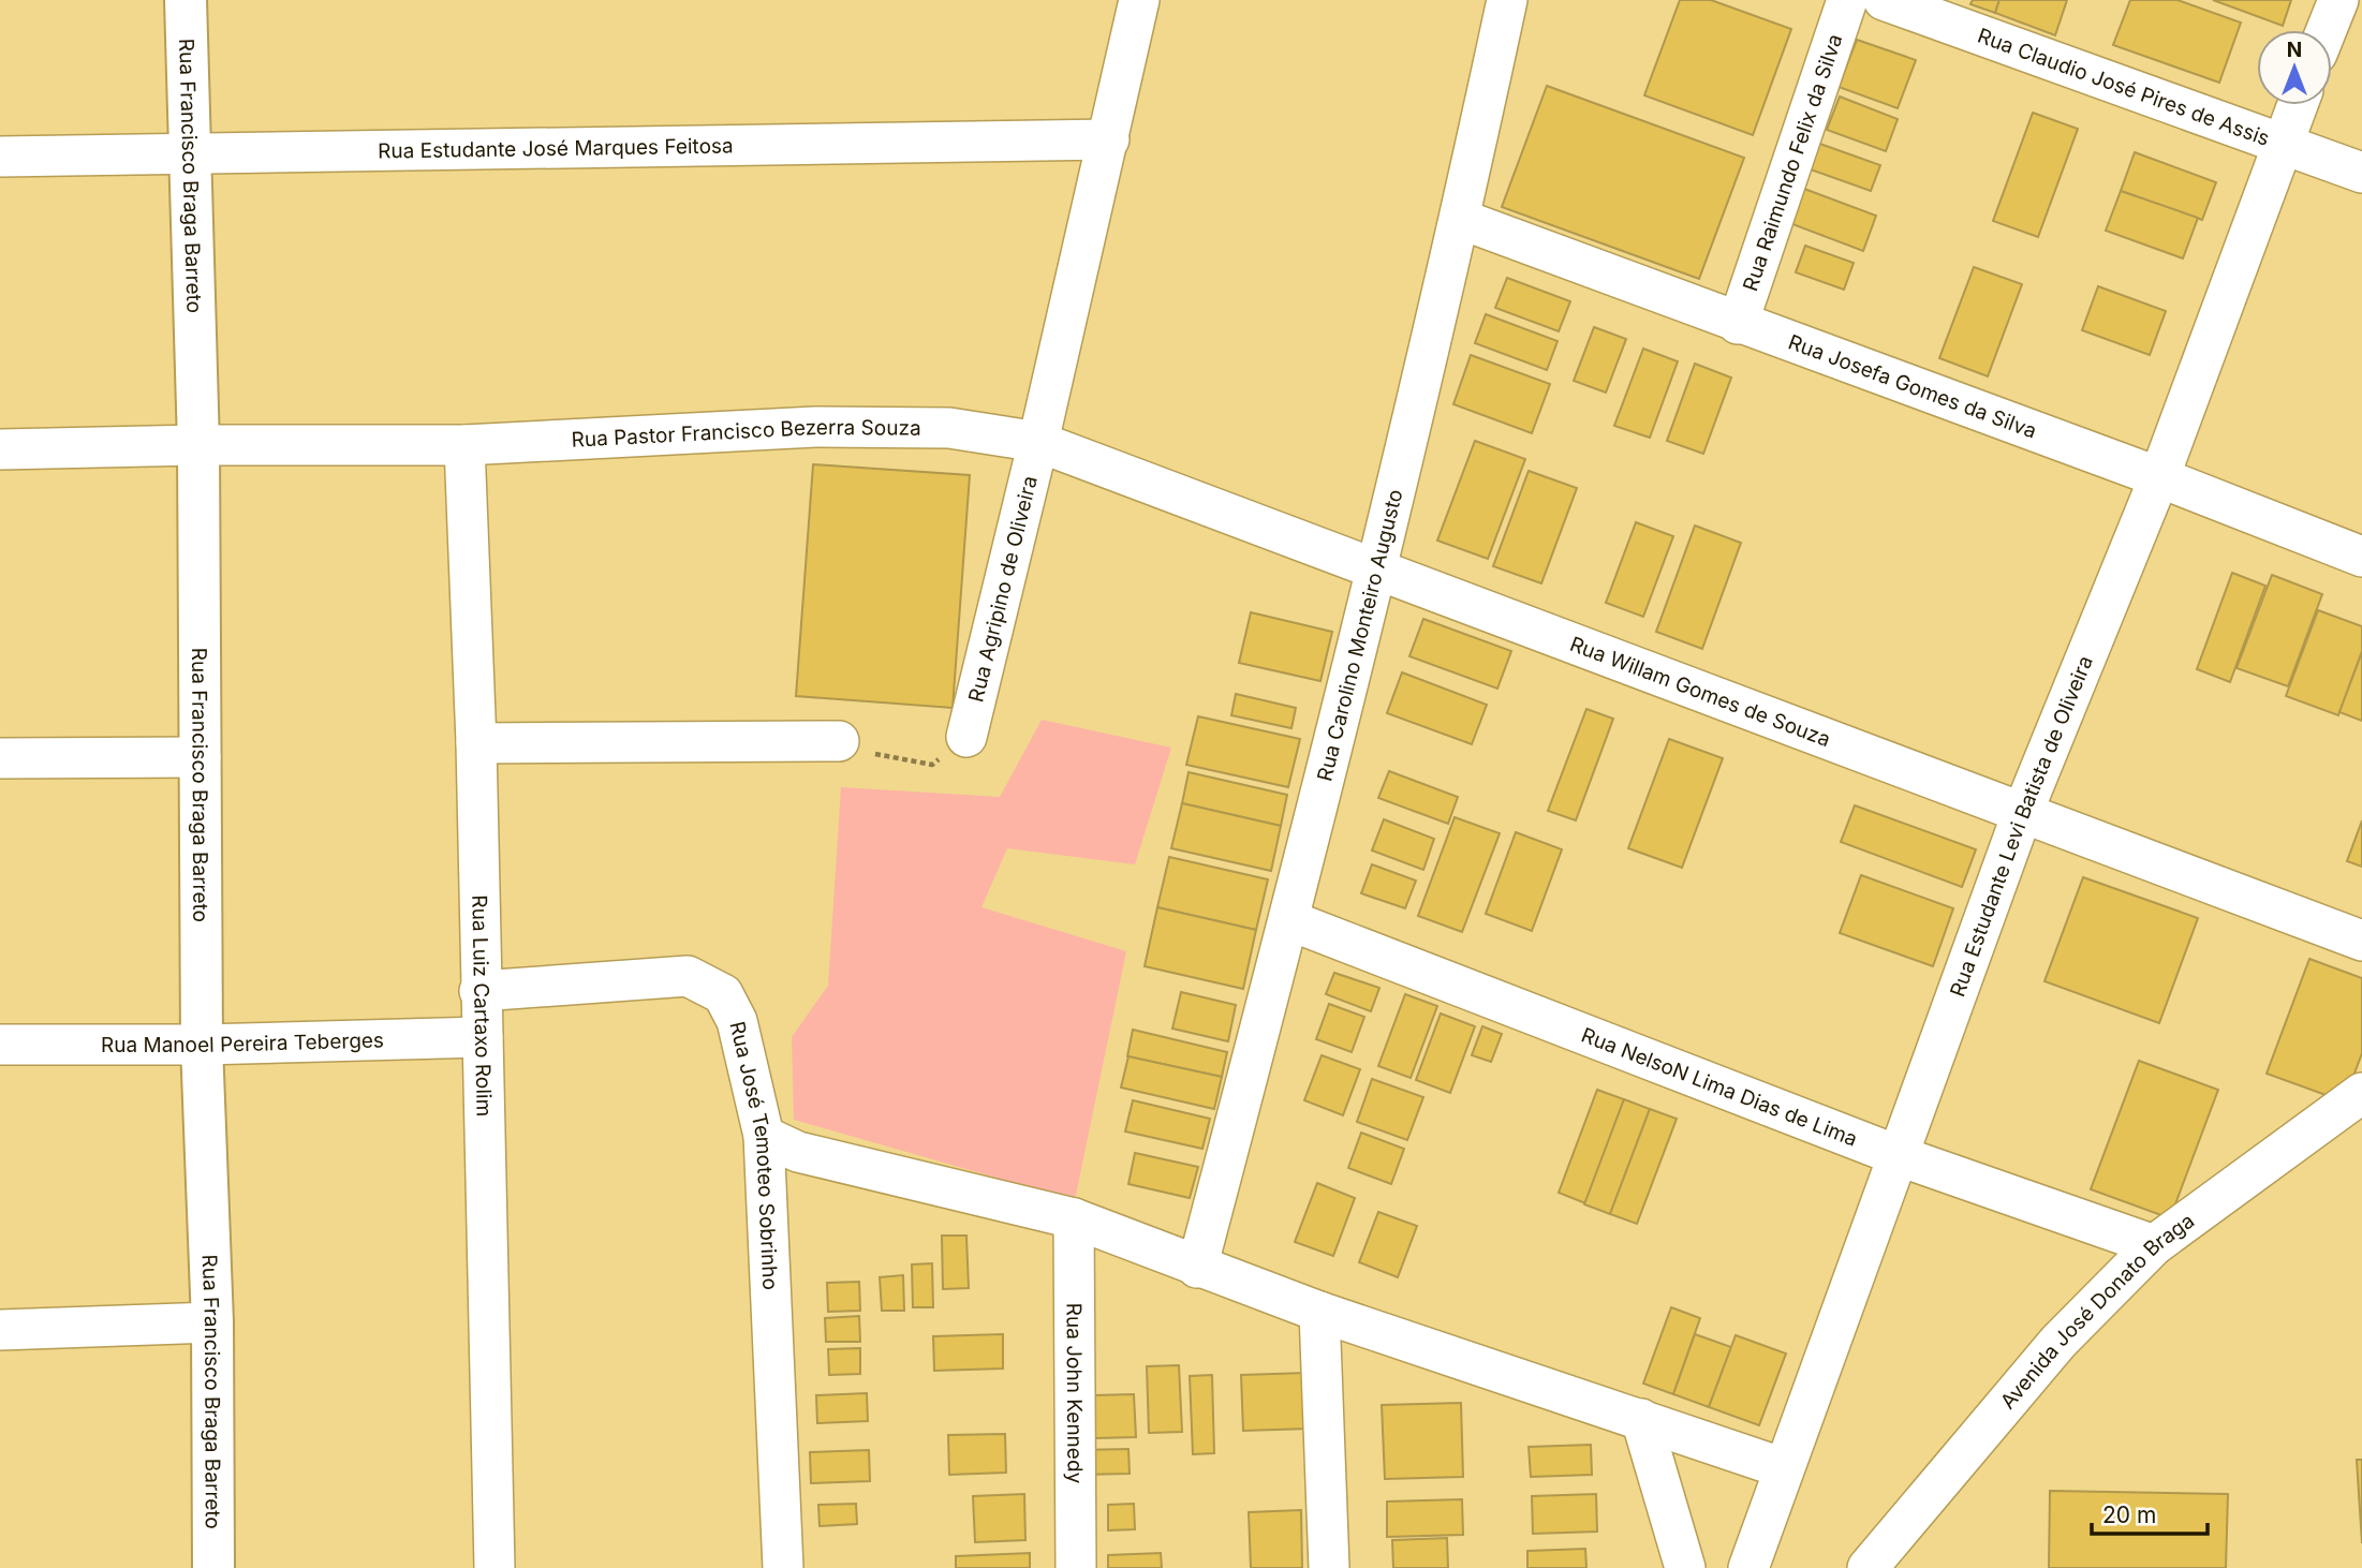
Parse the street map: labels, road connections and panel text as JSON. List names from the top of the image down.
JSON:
{
  "streets": {
    "street": [
      "Rua Claudio José Pires de Assis",
      "Rua Estudante José Marques Feitosa",
      "Rua Raimundo Felix da Silva",
      "Rua Francisco Braga Barreto",
      "Rua Josefa Gomes da Silva",
      "Rua Pastor Francisco Bezerra Souza",
      "Rua Agripino de Oliveira",
      "Rua Carolino Monteiro Augusto",
      "Rua Willam Gomes de Souza",
      "Rua Estudante Levi Batista de Oliveira",
      "Rua Luiz Cartaxo Rolim",
      "Rua Manoel Pereira Teberges",
      "Rua NelsoN Lima Dias de Lima",
      "Rua José Temoteo Sobrinho",
      "Avenida José Donato Braga",
      "Rua John Kennedy"
    ]
  },
  "crossings": [
    ["Rua Claudio José Pires de Assis", "Rua Estudante Levi Batista de Oliveira"],
    ["Rua Estudante José Marques Feitosa", "Rua Francisco Braga Barreto"],
    ["Rua Raimundo Felix da Silva", "Rua Josefa Gomes da Silva"],
    ["Rua Francisco Braga Barreto", "Rua Pastor Francisco Bezerra Souza"],
    ["Rua Francisco Braga Barreto", "Rua Manoel Pereira Teberges"],
    ["Rua Josefa Gomes da Silva", "Rua Carolino Monteiro Augusto"],
    ["Rua Josefa Gomes da Silva", "Rua Estudante Levi Batista de Oliveira"],
    ["Rua Pastor Francisco Bezerra Souza", "Rua Agripino de Oliveira"],
    ["Rua Pastor Francisco Bezerra Souza", "Rua Willam Gomes de Souza"],
    ["Rua Pastor Francisco Bezerra Souza", "Rua Luiz Cartaxo Rolim"],
    ["Rua Agripino de Oliveira", "Rua Willam Gomes de Souza"],
    ["Rua Carolino Monteiro Augusto", "Rua Willam Gomes de Souza"],
    ["Rua Carolino Monteiro Augusto", "Rua NelsoN Lima Dias de Lima"],
    ["Rua Willam Gomes de Souza", "Rua Estudante Levi Batista de Oliveira"],
    ["Rua Estudante Levi Batista de Oliveira", "Rua NelsoN Lima Dias de Lima"],
    ["Rua Luiz Cartaxo Rolim", "Rua Manoel Pereira Teberges"],
    ["Rua Luiz Cartaxo Rolim", "Rua José Temoteo Sobrinho"],
    ["Rua NelsoN Lima Dias de Lima", "Avenida José Donato Braga"]
  ],
  "scale_bar": "20 m",
  "north": "top"
}
